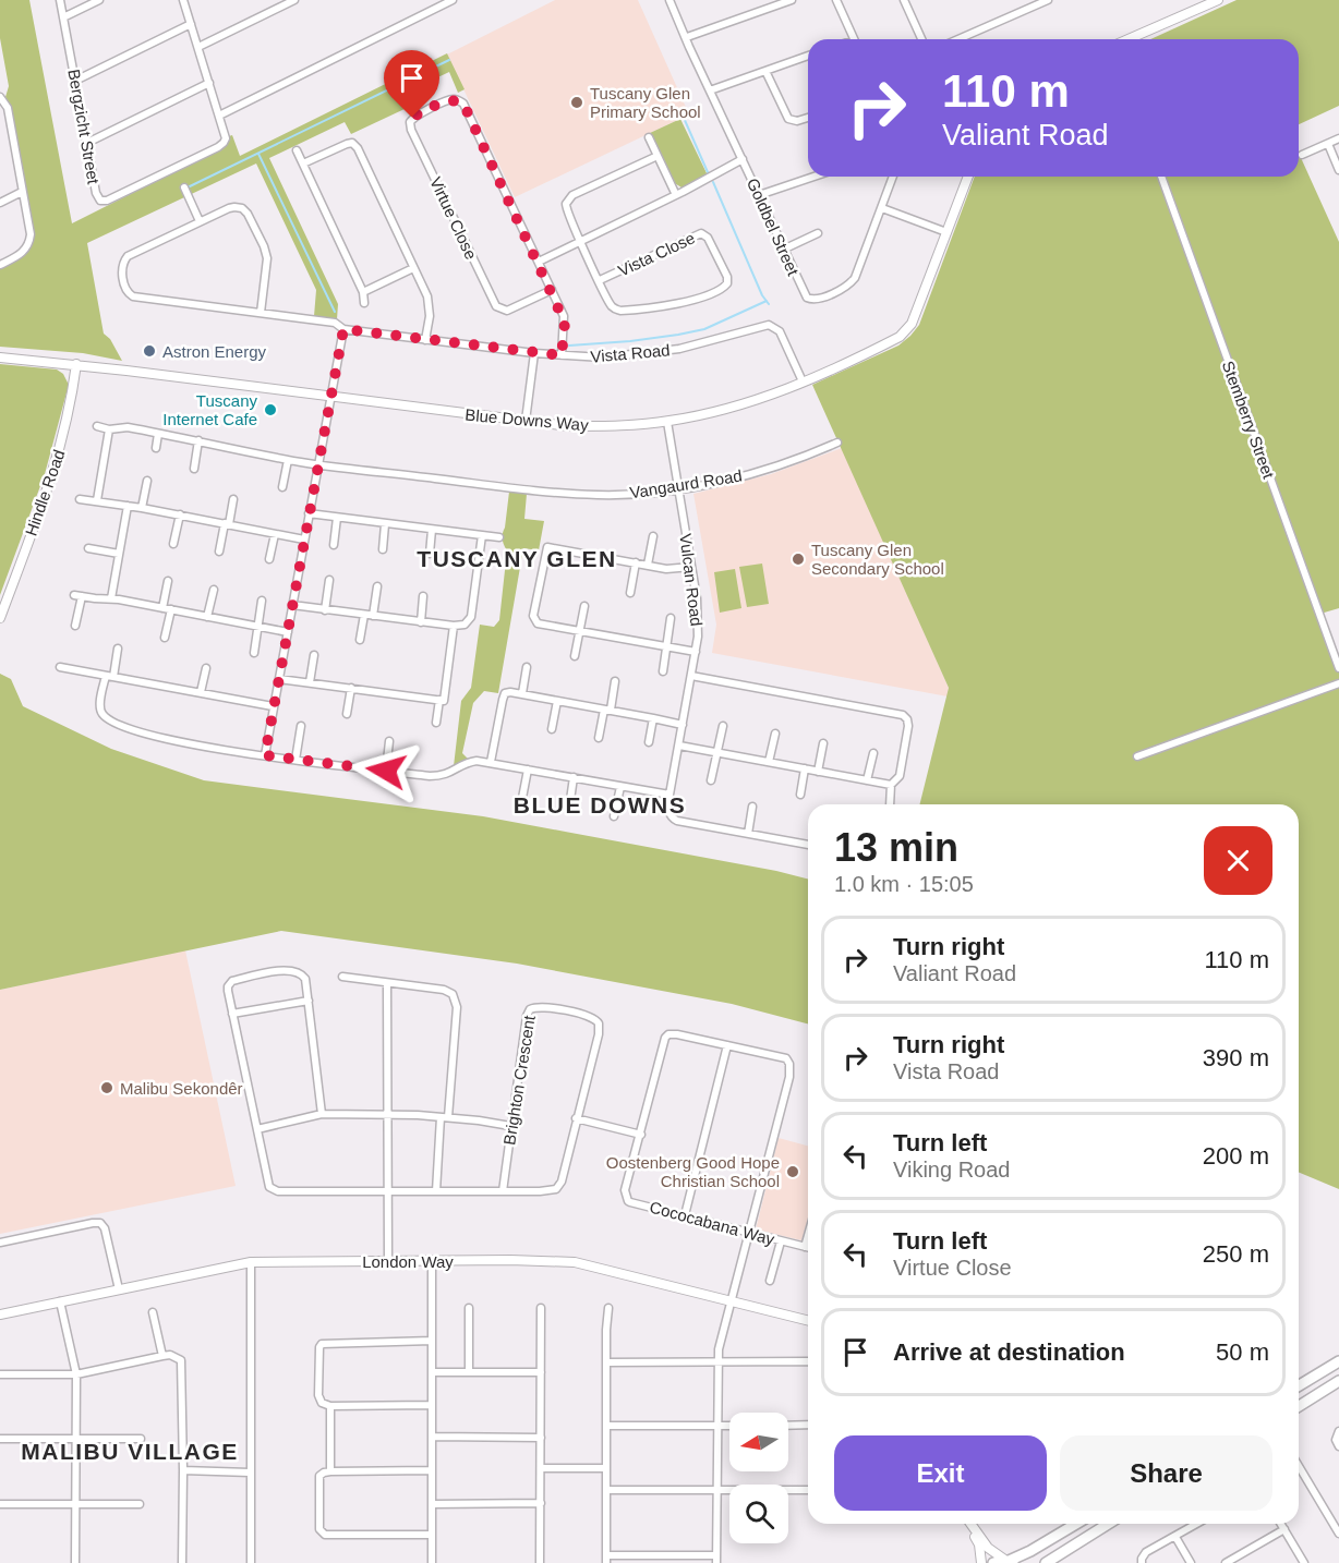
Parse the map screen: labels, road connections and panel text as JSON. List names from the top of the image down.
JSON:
{
  "streets": {
    "street": [
      "Bergzicht Street",
      "Virtue Close",
      "Goldbel Street",
      "Vista Close",
      "Vista Road",
      "Blue Downs Way",
      "Stemberry Street",
      "Vangaurd Road",
      "Hindle Road",
      "Vulcan Road",
      "Brighton Crescent",
      "Cococabana Way",
      "London Way"
    ]
  },
  "crossings": [
    ["Vista Road", "Blue Downs Way"],
    ["Blue Downs Way", "Hindle Road"],
    ["Blue Downs Way", "Vulcan Road"],
    ["Vangaurd Road", "Vulcan Road"]
  ],
  "districts": ["TUSCANY GLEN", "BLUE DOWNS", "MALIBU VILLAGE"],
  "places": [
    "Tuscany Glen Primary School",
    "Astron Energy",
    "Tuscany Internet Cafe",
    "Tuscany Glen Secondary School",
    "Malibu Sekondêr",
    "Oostenberg Good Hope Christian School"
  ],
  "north": "left",
  "page": {
    "turn": ["110 m", "Valiant Road"],
    "heading": ["13 min", "1.0 km · 15:05"],
    "list": [
      {
        "name": "Turn right",
        "note": "Valiant Road",
        "value": "110 m"
      },
      {
        "name": "Turn right",
        "note": "Vista Road",
        "value": "390 m"
      },
      {
        "name": "Turn left",
        "note": "Viking Road",
        "value": "200 m"
      },
      {
        "name": "Turn left",
        "note": "Virtue Close",
        "value": "250 m"
      },
      {
        "name": "Arrive at destination",
        "value": "50 m"
      }
    ],
    "buttons": ["Exit", "Share"]
  }
}
